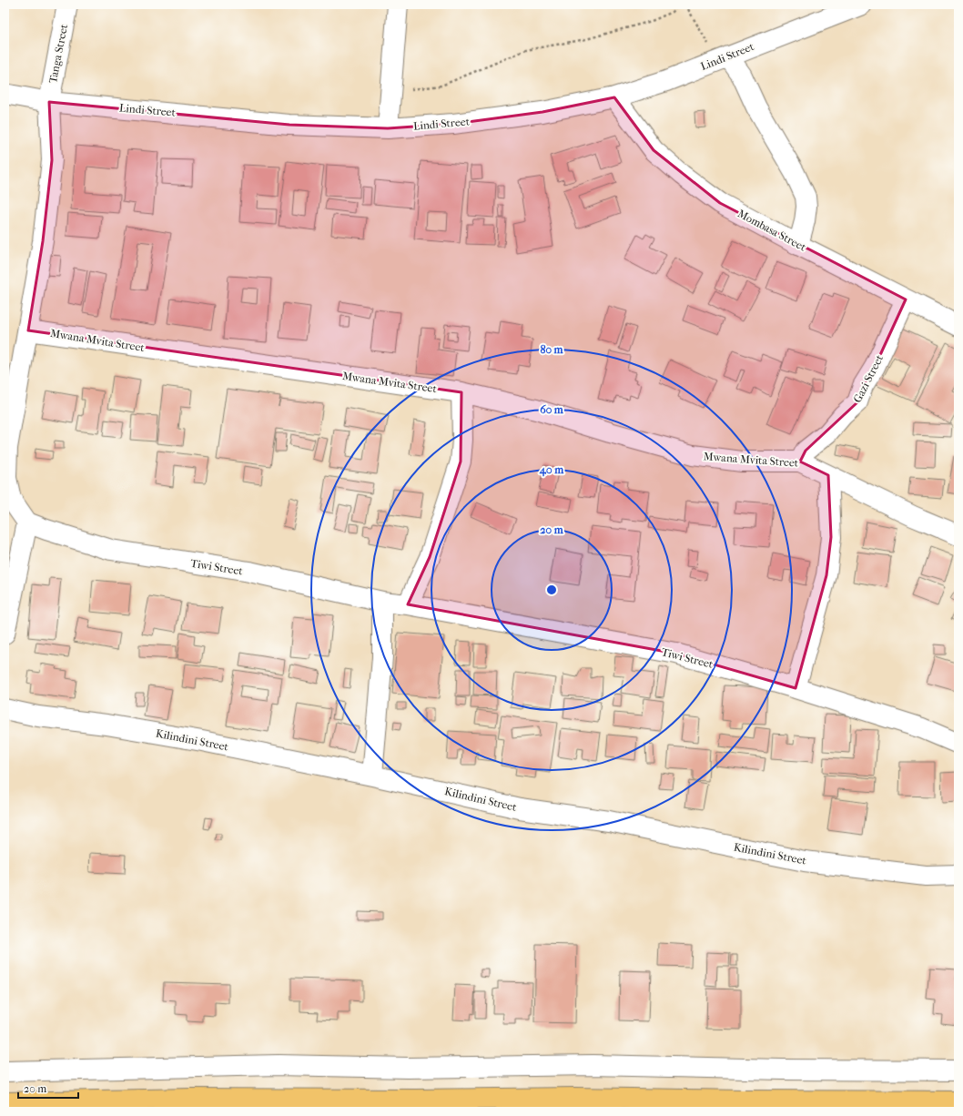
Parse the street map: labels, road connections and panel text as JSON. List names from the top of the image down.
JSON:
{
  "streets": {
    "street": [
      "Tanga Street",
      "Lindi Street",
      "Mombasa Street",
      "Mwana Mvita Street",
      "Gazi Street",
      "Tiwi Street",
      "Kilindini Street"
    ]
  },
  "crossings": [
    ["Tanga Street", "Lindi Street"],
    ["Lindi Street", "Mombasa Street"],
    ["Mombasa Street", "Gazi Street"],
    ["Mwana Mvita Street", "Gazi Street"]
  ],
  "scale_bar": "20 m",
  "rings": [
    "80 m",
    "60 m",
    "40 m",
    "20 m"
  ]
}
